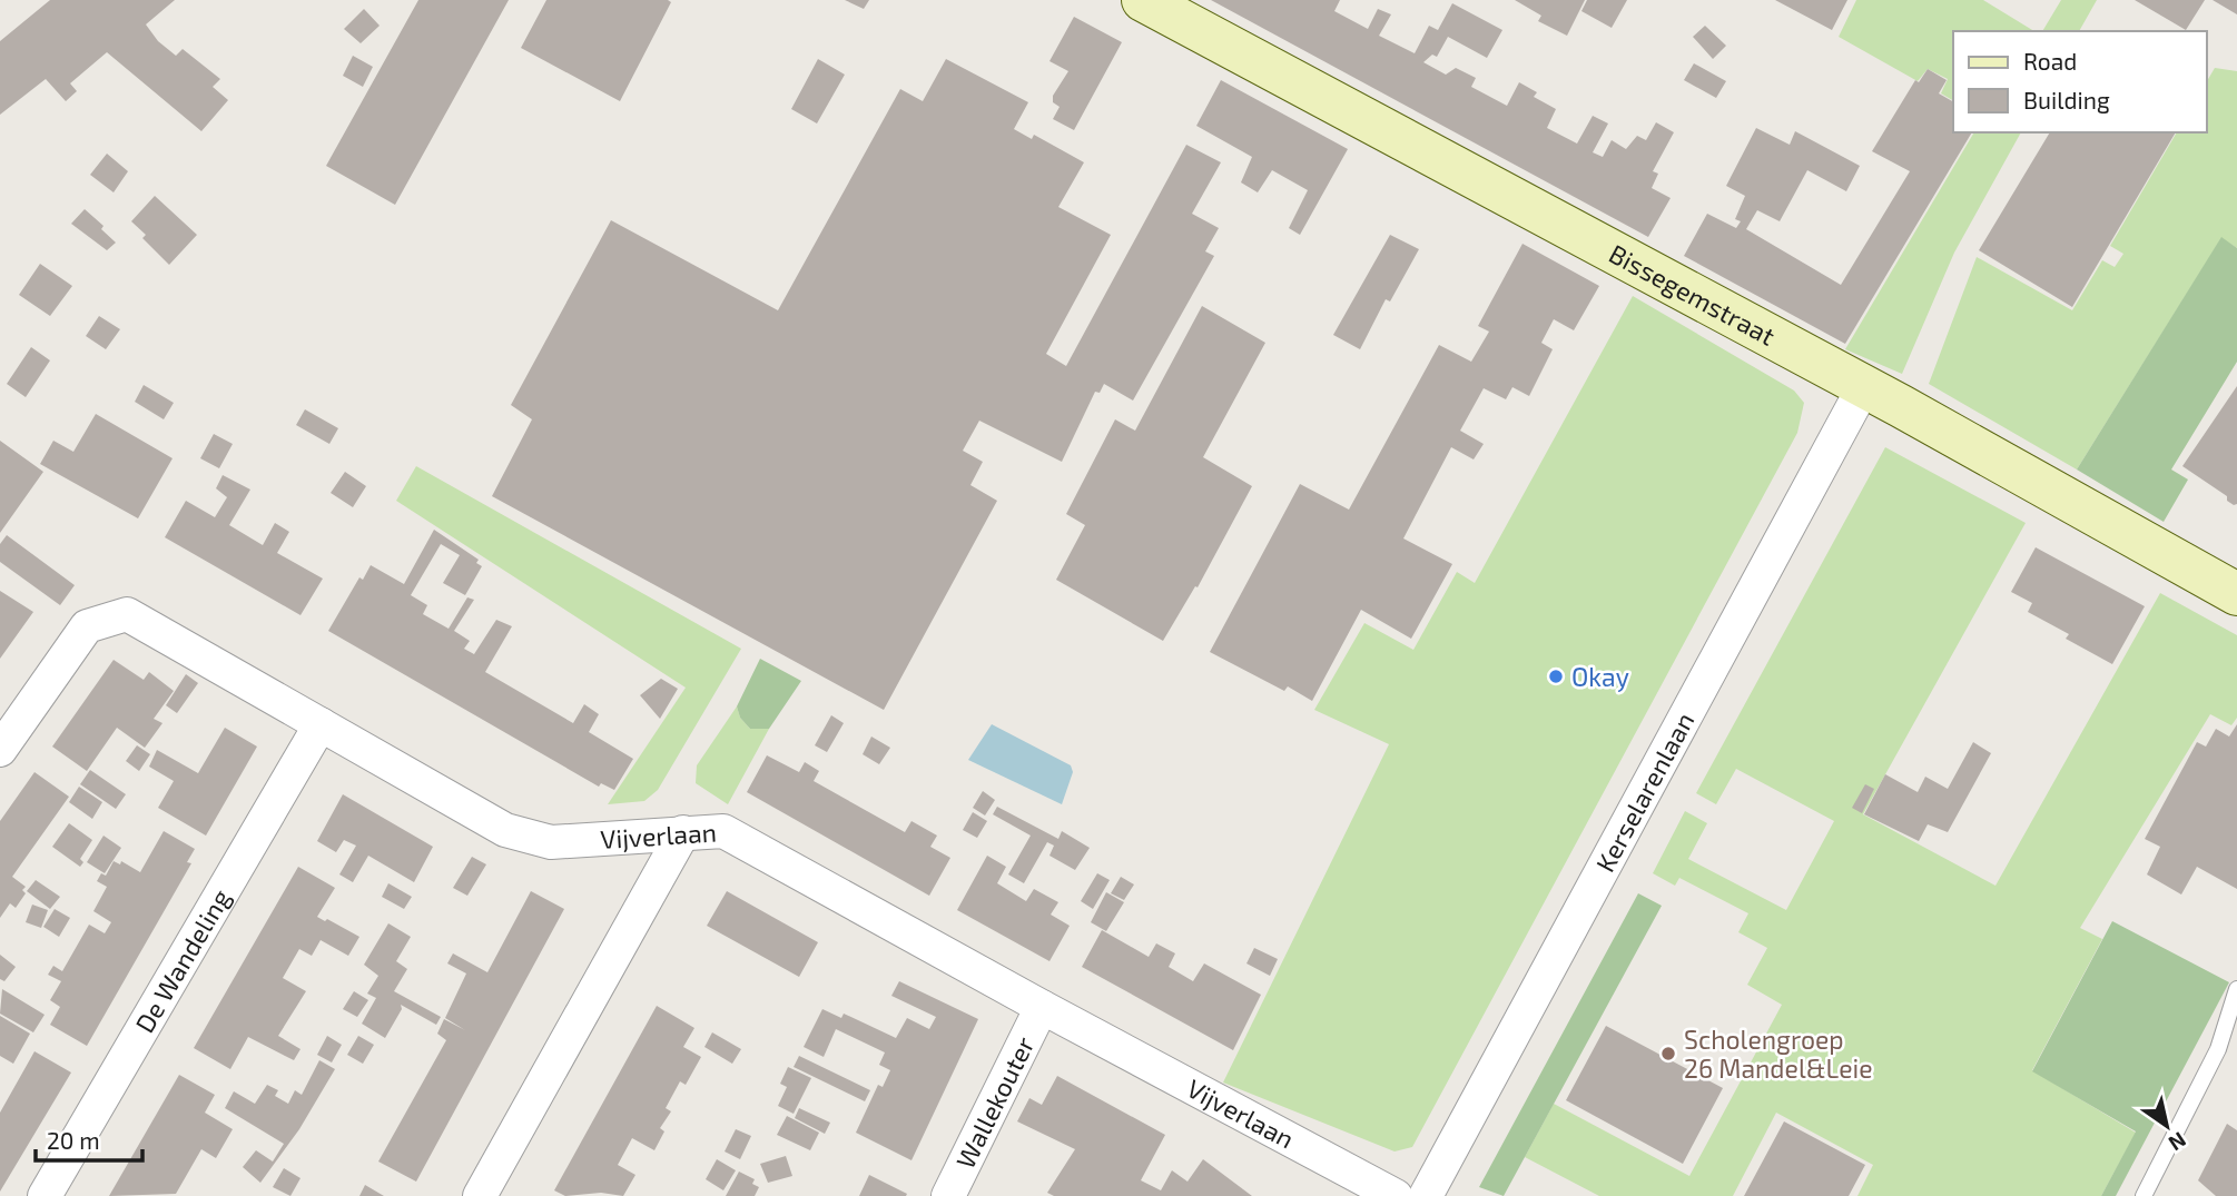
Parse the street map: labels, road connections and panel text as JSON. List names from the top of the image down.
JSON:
{
  "streets": {
    "street": [
      "Bissegemstraat",
      "Kerselarenlaan",
      "Vijverlaan",
      "De Wandeling",
      "Wallekouter"
    ]
  },
  "crossings": [
    ["Bissegemstraat", "Kerselarenlaan"],
    ["Vijverlaan", "De Wandeling"],
    ["Vijverlaan", "Wallekouter"]
  ],
  "places": ["Okay", "Scholengroep 26 Mandel&Leie"],
  "legend": ["Road", "Building"],
  "scale_bar": "20 m",
  "north": "bottom right"
}
